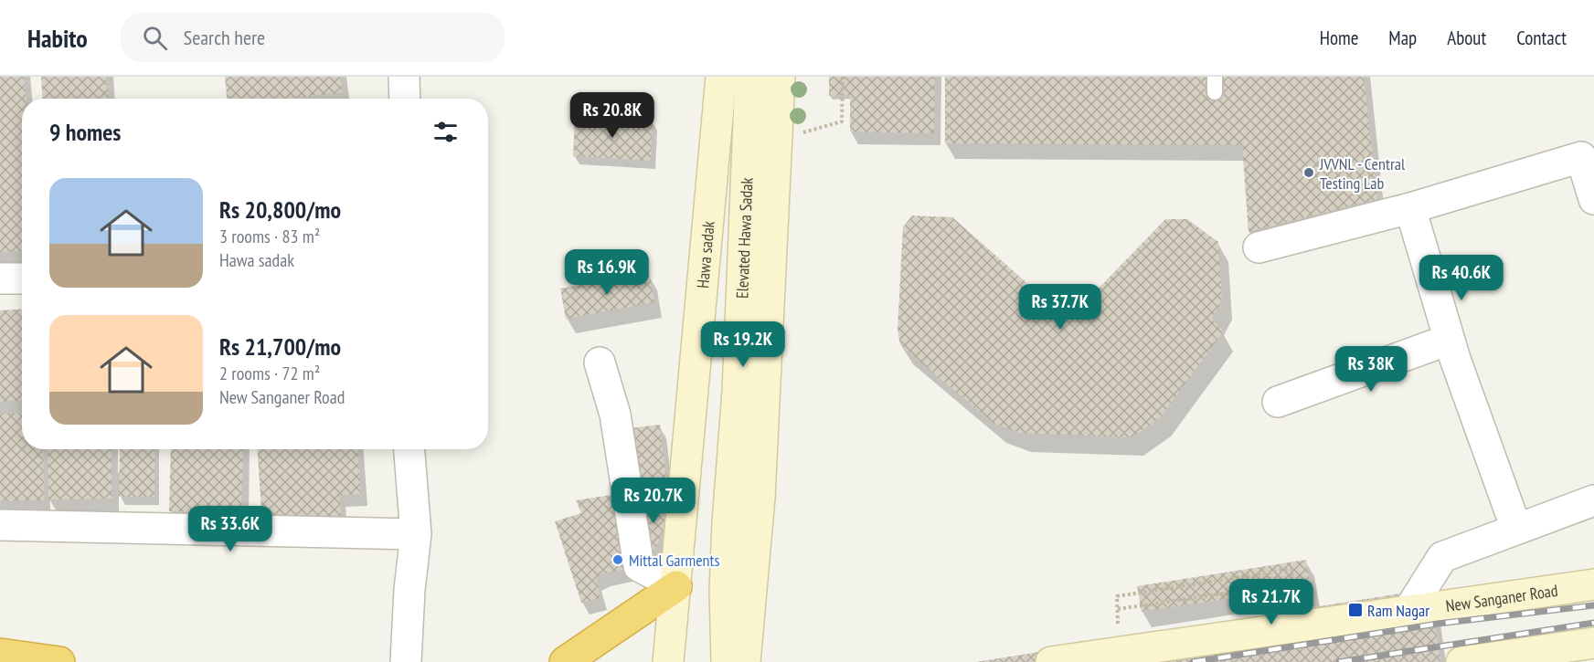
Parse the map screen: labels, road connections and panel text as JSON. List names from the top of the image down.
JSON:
{
  "streets": {
    "main road": ["Elevated Hawa Sadak", "Hawa sadak", "New Sanganer Road"]
  },
  "places": {
    "other": ["JVVNL - Central Testing Lab", "Mittal Garments"],
    "transit": ["Ram Nagar"]
  },
  "page": {
    "header": "Habito",
    "search": "Search here",
    "nav": [
      "Home",
      "Map",
      "About",
      "Contact"
    ],
    "price": [
      "Rs 20.8K",
      "Rs 16.9K",
      "Rs 40.6K",
      "Rs 37.7K",
      "Rs 19.2K",
      "Rs 38K",
      "Rs 20.7K",
      "Rs 33.6K",
      "Rs 21.7K"
    ],
    "heading": "9 homes",
    "list": [
      {
        "name": "Rs 20,800/mo",
        "note": "3 rooms · 83 m² · Hawa sadak"
      },
      {
        "name": "Rs 21,700/mo",
        "note": "2 rooms · 72 m² · New Sanganer Road"
      }
    ]
  }
}
